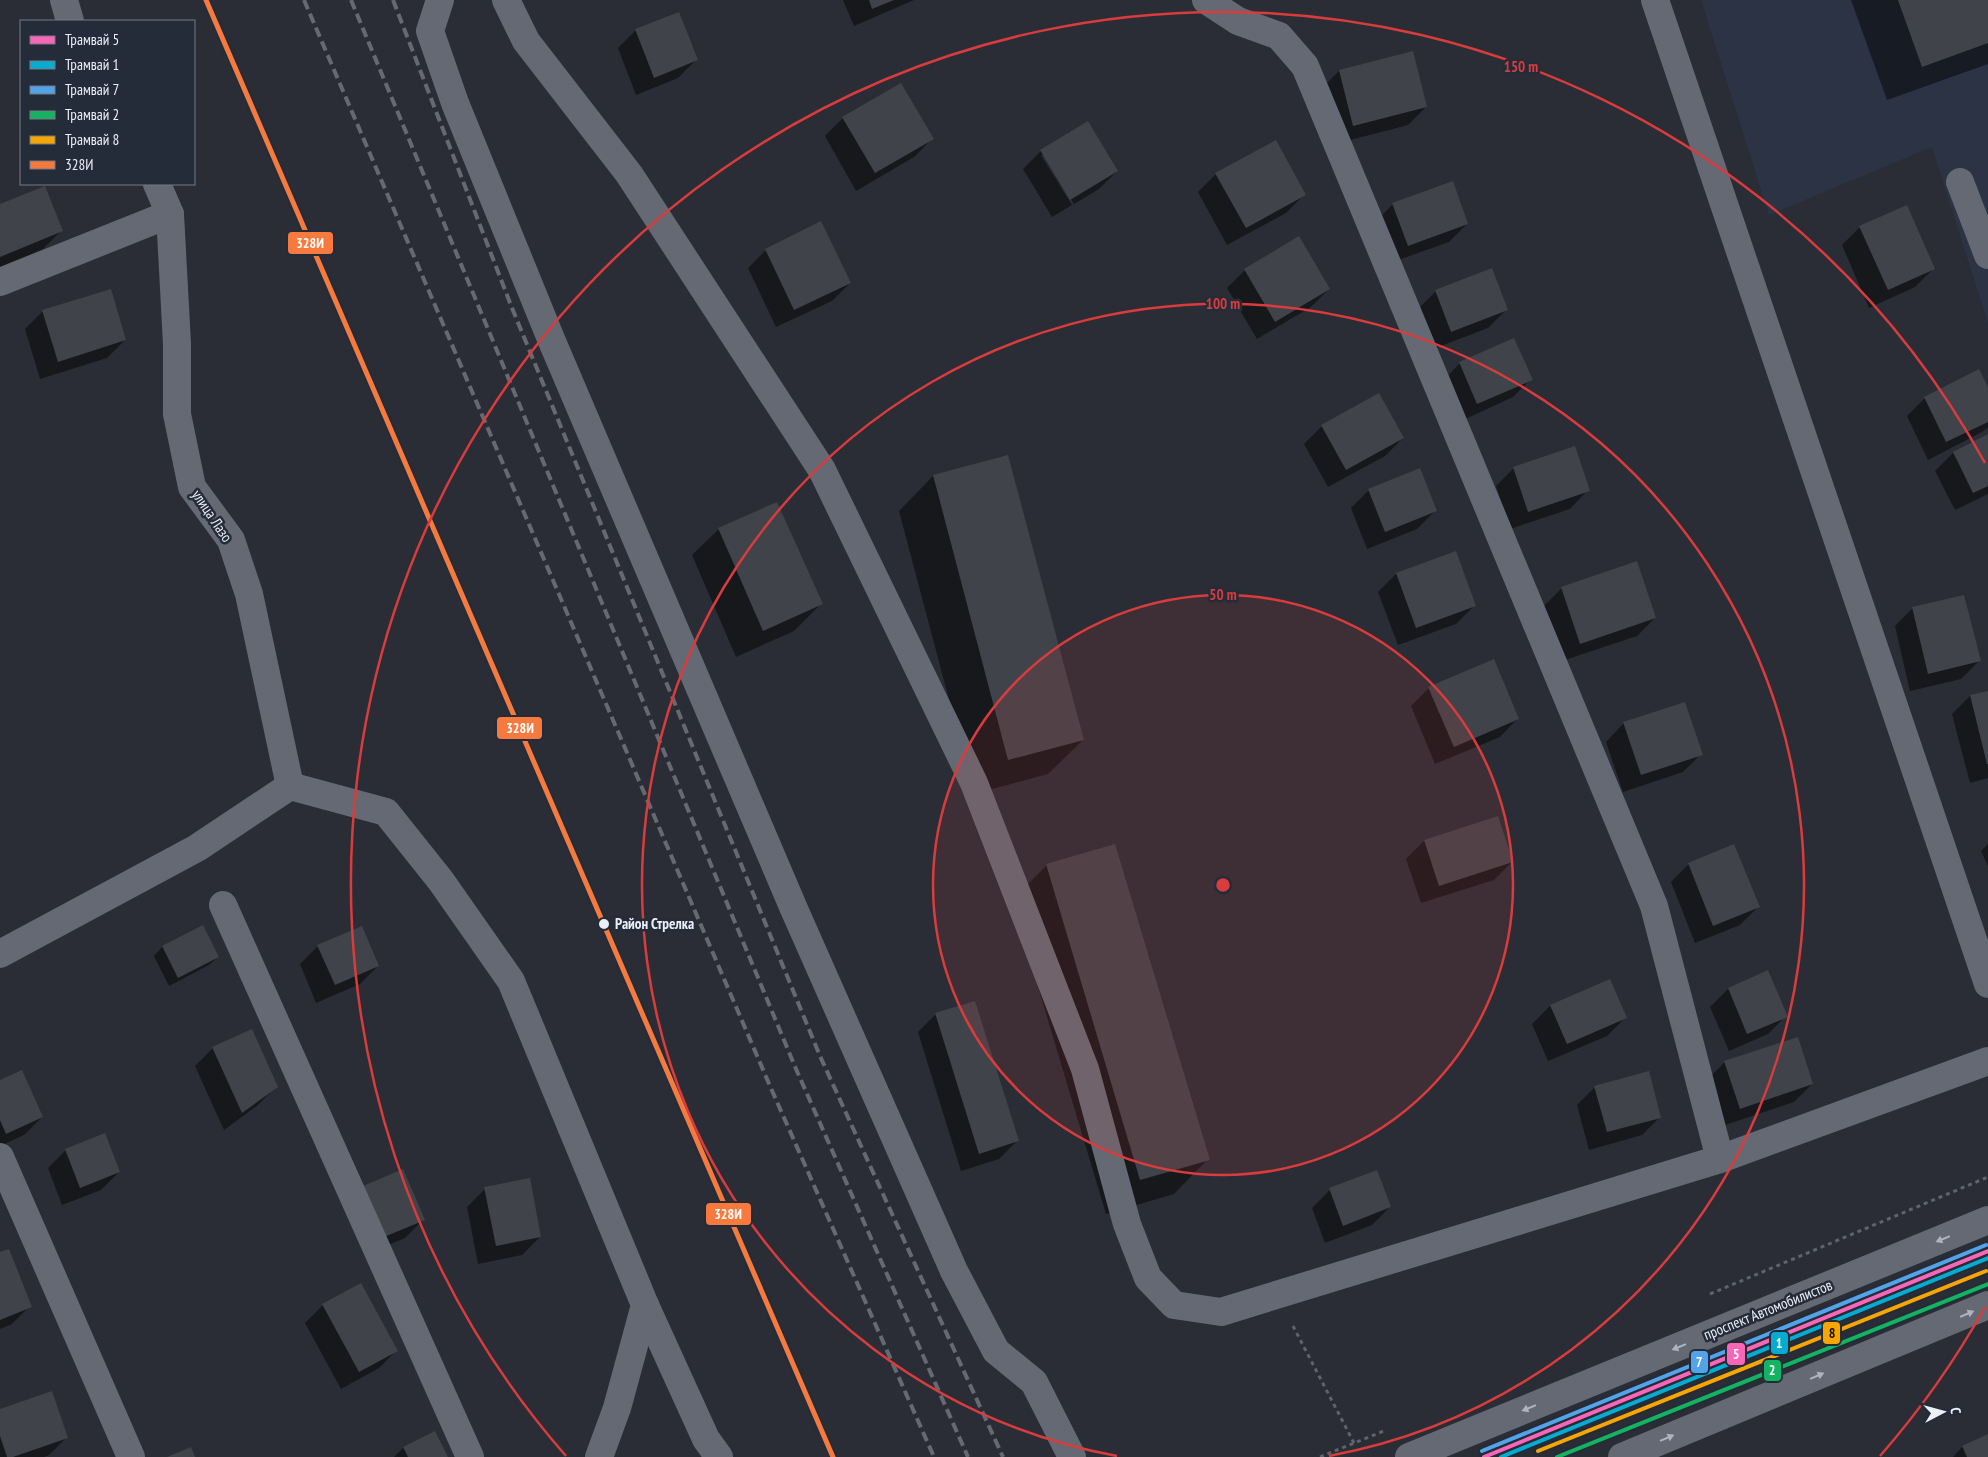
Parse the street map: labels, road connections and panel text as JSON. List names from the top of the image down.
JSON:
{
  "streets": {
    "main road": ["проспект Автомобилистов"],
    "street": ["улица Лазо"]
  },
  "places": ["Район Стрелка"],
  "lines": [
    "transit line 328И",
    "tram line 7",
    "tram line 5",
    "tram line 1",
    "tram line 8",
    "tram line 2"
  ],
  "legend": [
    "Трамвай 5",
    "Трамвай 1",
    "Трамвай 7",
    "Трамвай 2",
    "Трамвай 8",
    "328И"
  ],
  "north": "right",
  "rings": ["150 m", "100 m", "50 m"]
}
